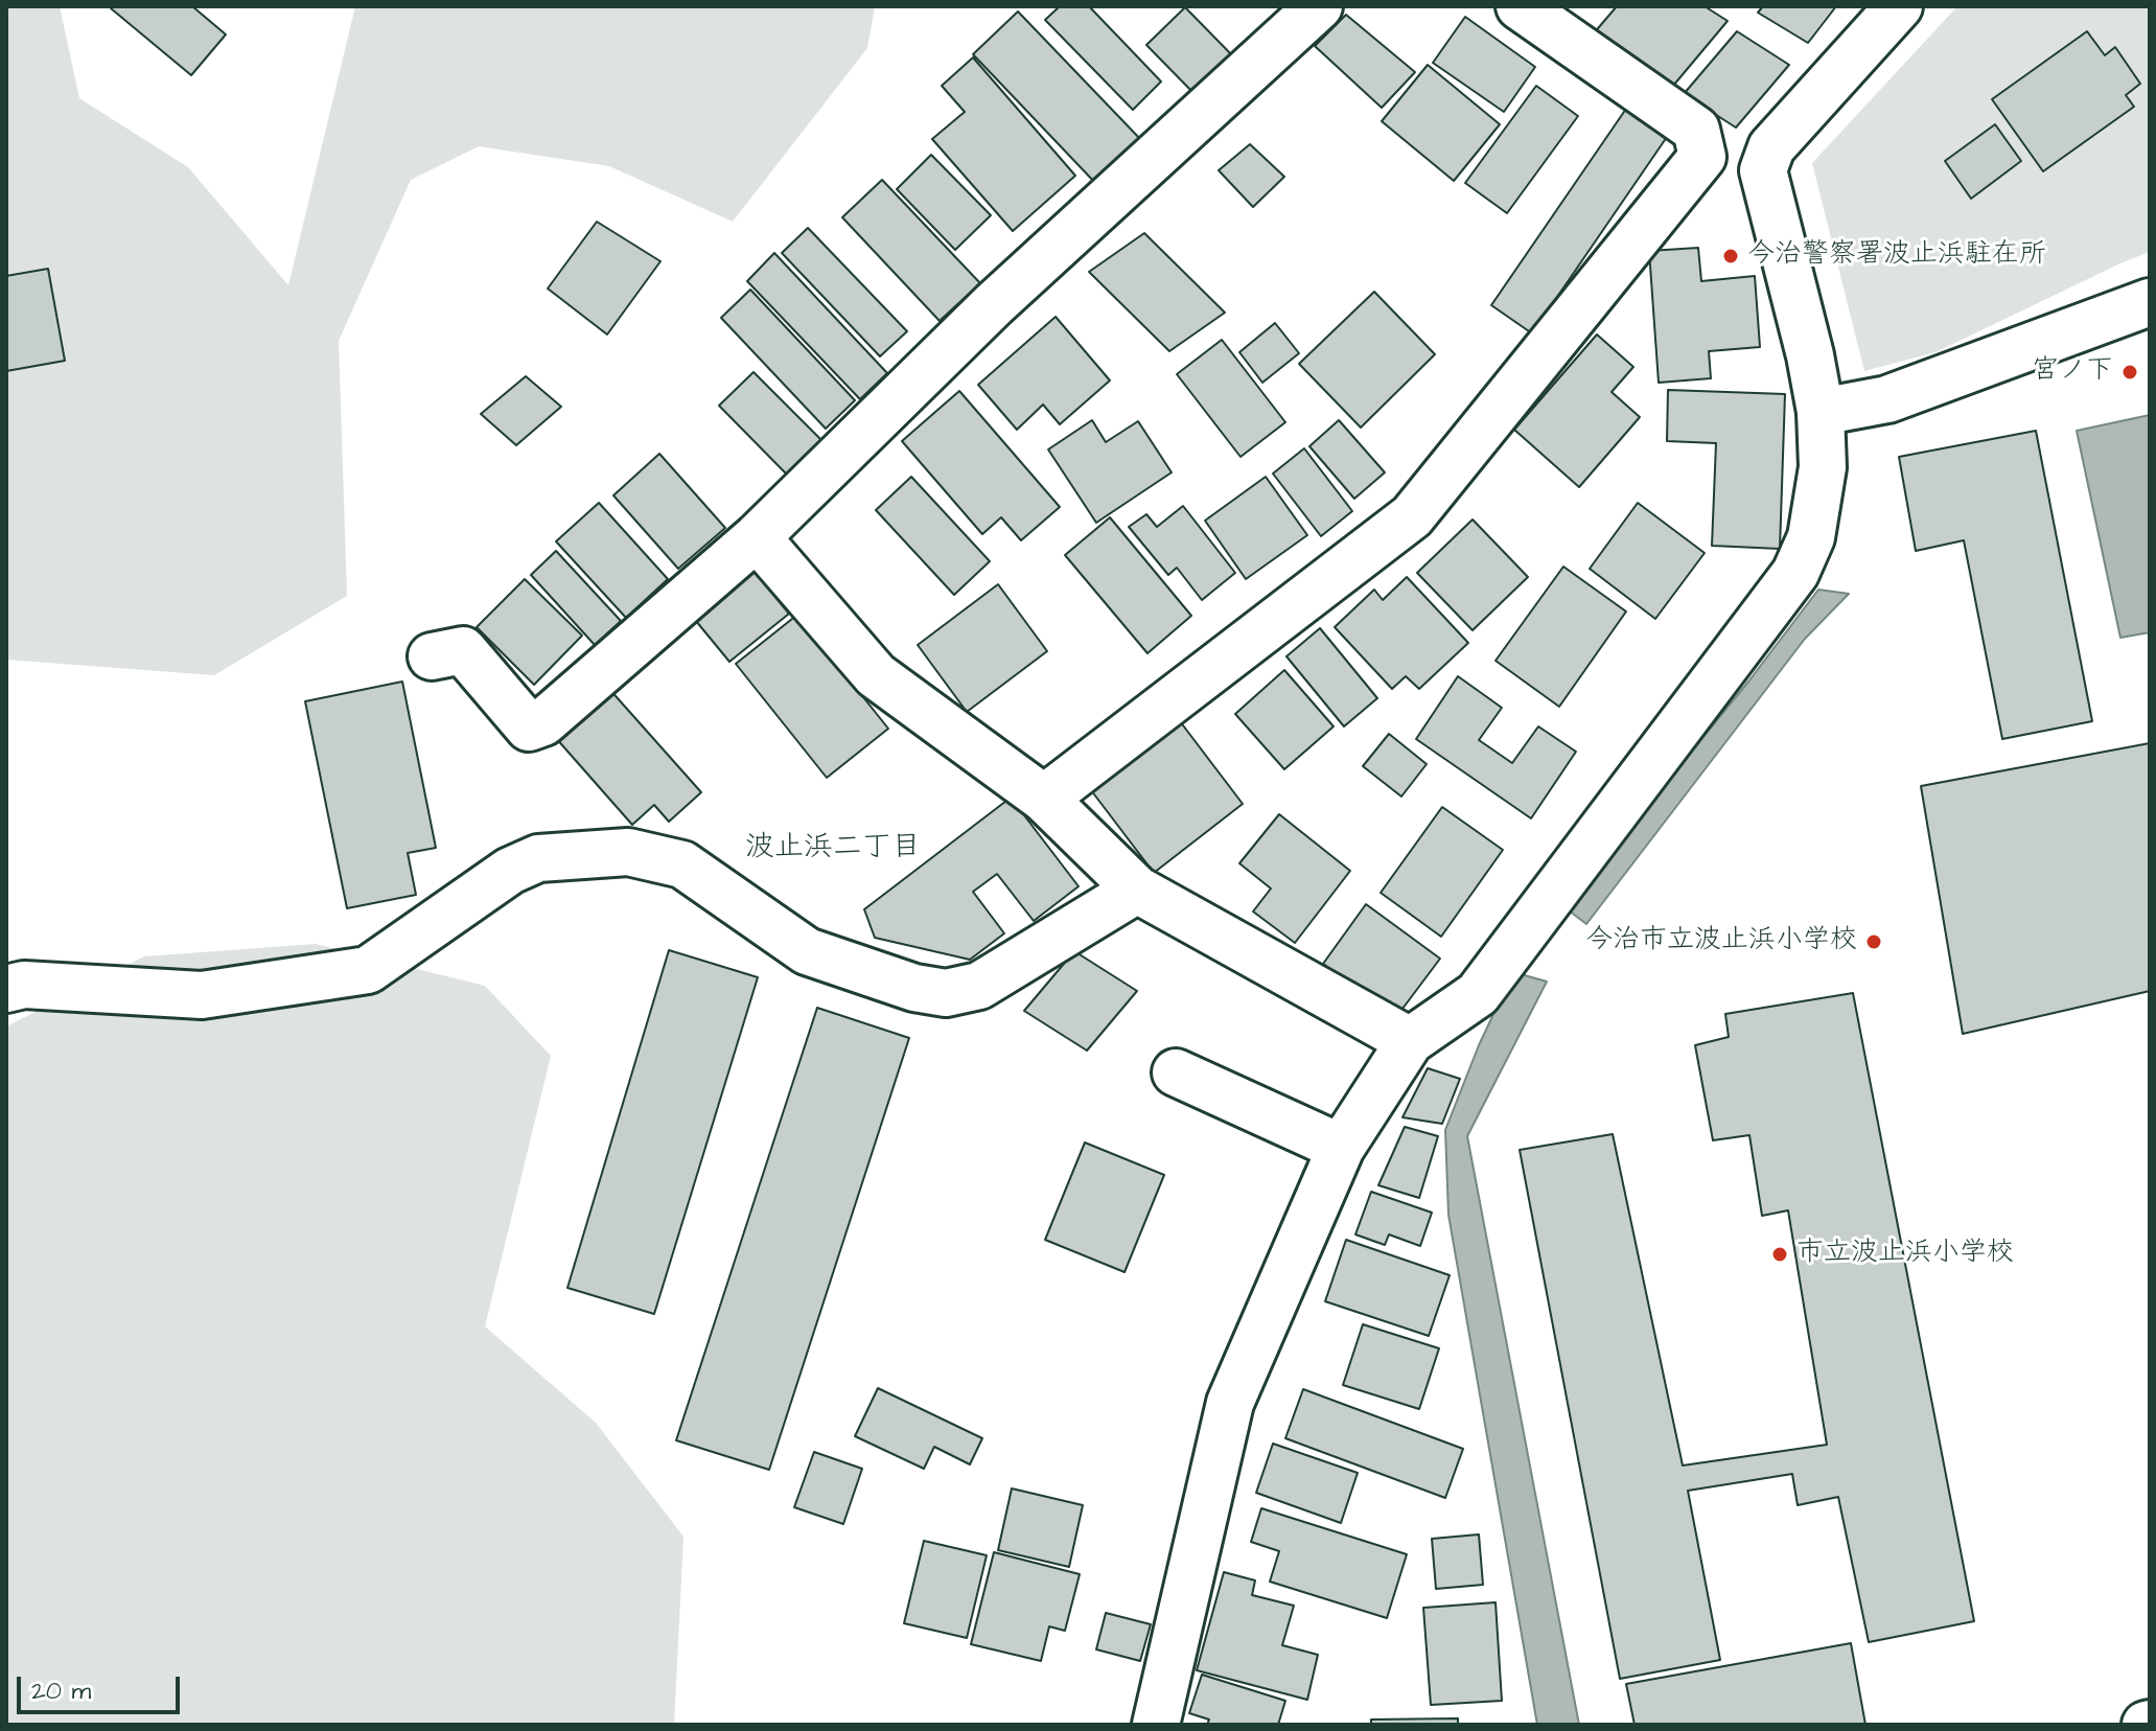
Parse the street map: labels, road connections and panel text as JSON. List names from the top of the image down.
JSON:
{
  "districts": ["波止浜二丁目"],
  "places": [
    "今治警察署波止浜駐在所",
    "宮ノ下",
    "今治市立波止浜小学校",
    "市立波止浜小学校"
  ],
  "scale_bar": "20 m"
}
